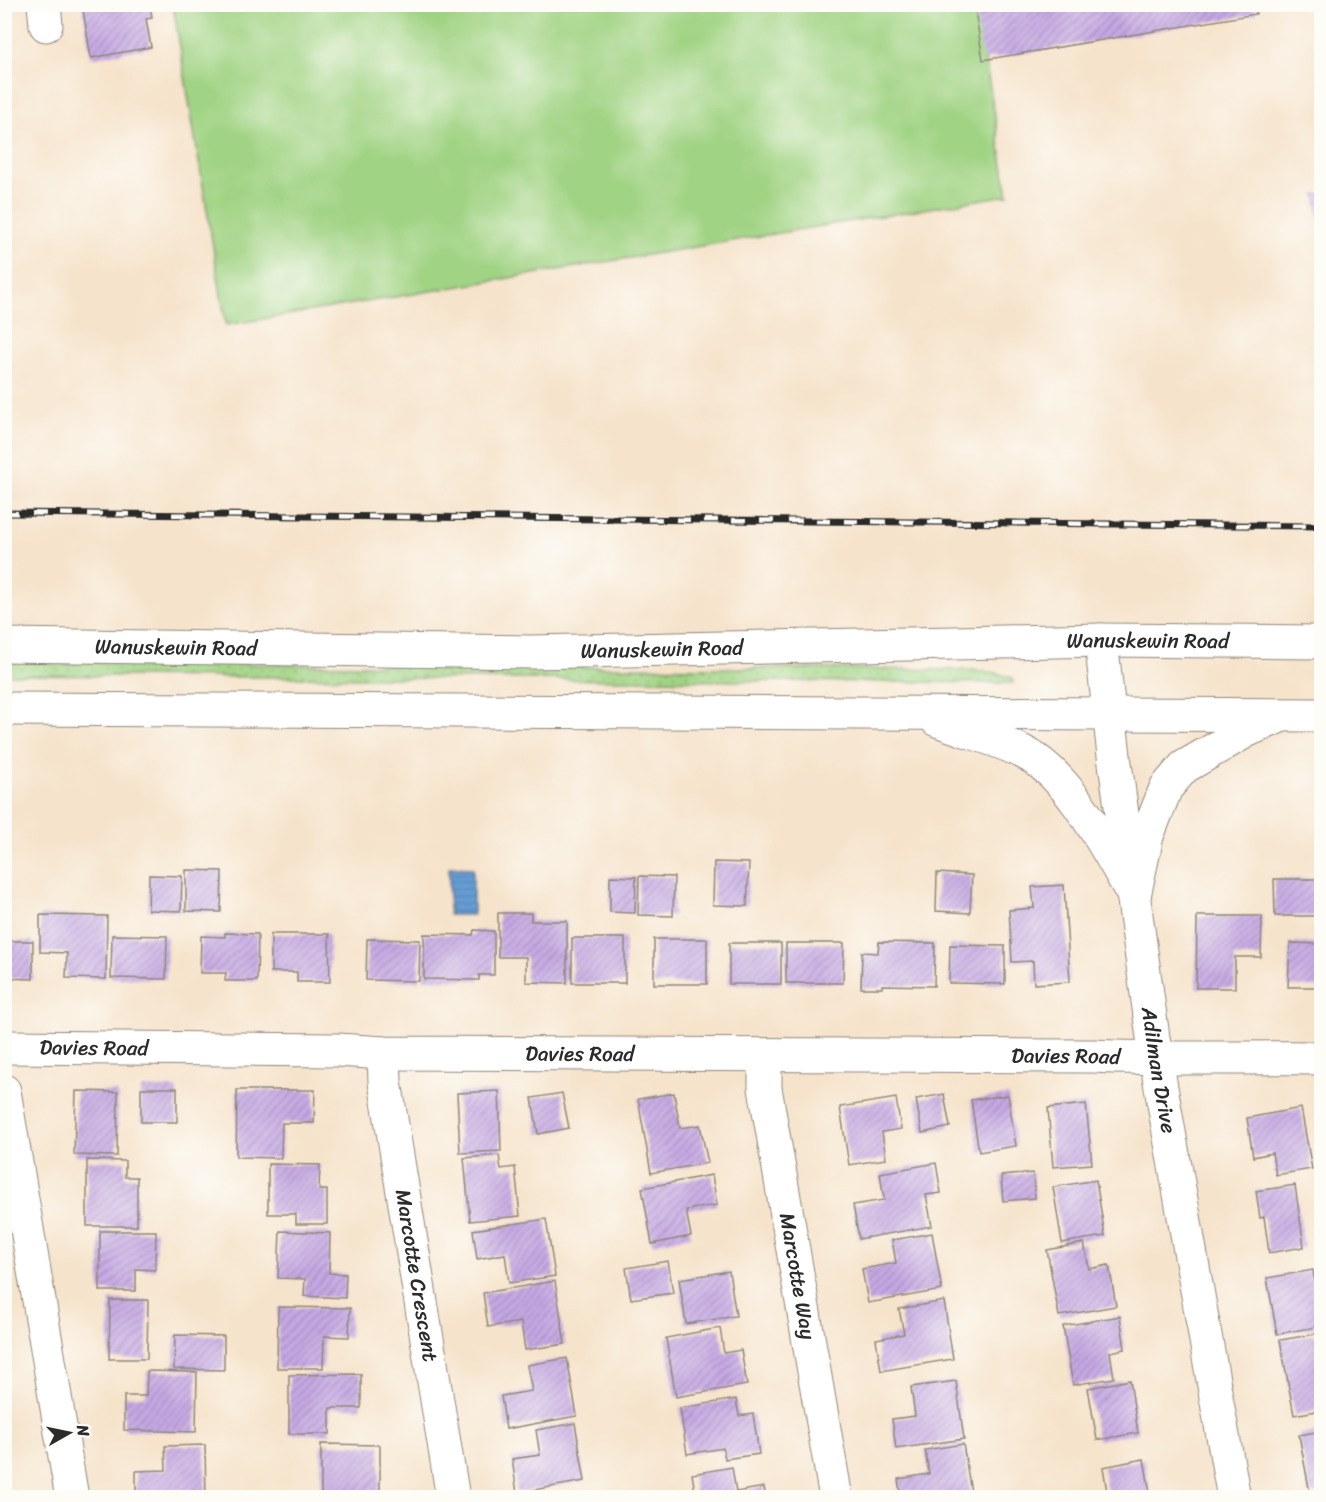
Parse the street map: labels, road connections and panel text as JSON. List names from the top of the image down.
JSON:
{
  "streets": {
    "street": [
      "Wanuskewin Road",
      "Davies Road",
      "Adilman Drive",
      "Marcotte Crescent",
      "Marcotte Way"
    ]
  },
  "crossings": [
    ["Wanuskewin Road", "Adilman Drive"],
    ["Davies Road", "Adilman Drive"],
    ["Davies Road", "Marcotte Crescent"],
    ["Davies Road", "Marcotte Way"]
  ],
  "north": "right"
}
